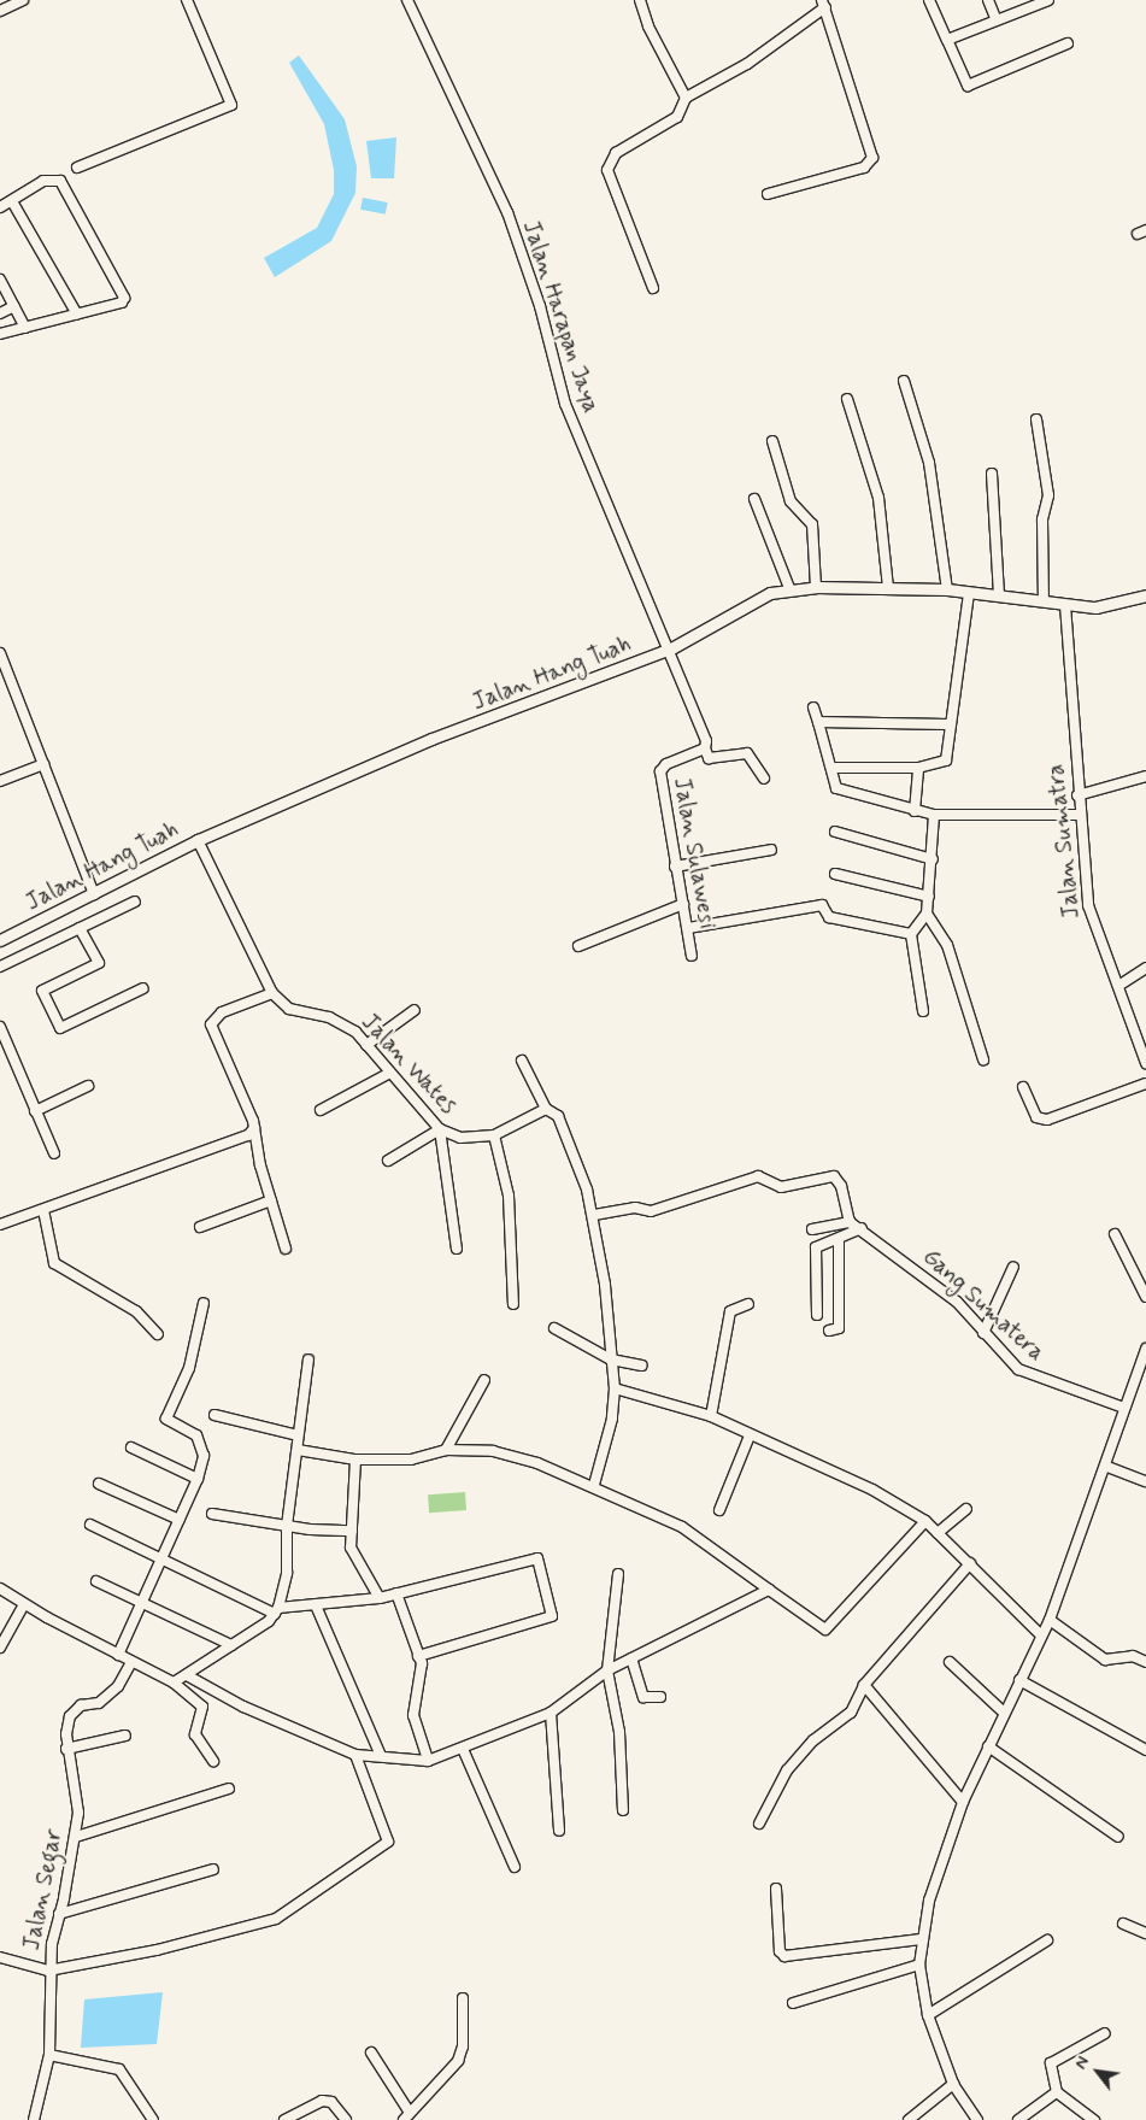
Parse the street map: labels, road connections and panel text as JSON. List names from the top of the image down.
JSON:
{
  "streets": {
    "main road": ["Jalan Hang Tuah"],
    "street": [
      "Jalan Harapan Jaya",
      "Jalan Sumatra",
      "Jalan Sulawesi",
      "Jalan Wates",
      "Gang Sumatera",
      "Jalan Segar"
    ]
  },
  "crossings": [
    ["Jalan Harapan Jaya", "Jalan Hang Tuah"],
    ["Jalan Harapan Jaya", "Jalan Sulawesi"],
    ["Jalan Hang Tuah", "Jalan Sumatra"],
    ["Jalan Hang Tuah", "Jalan Sulawesi"],
    ["Jalan Hang Tuah", "Jalan Wates"]
  ],
  "north": "top left"
}
